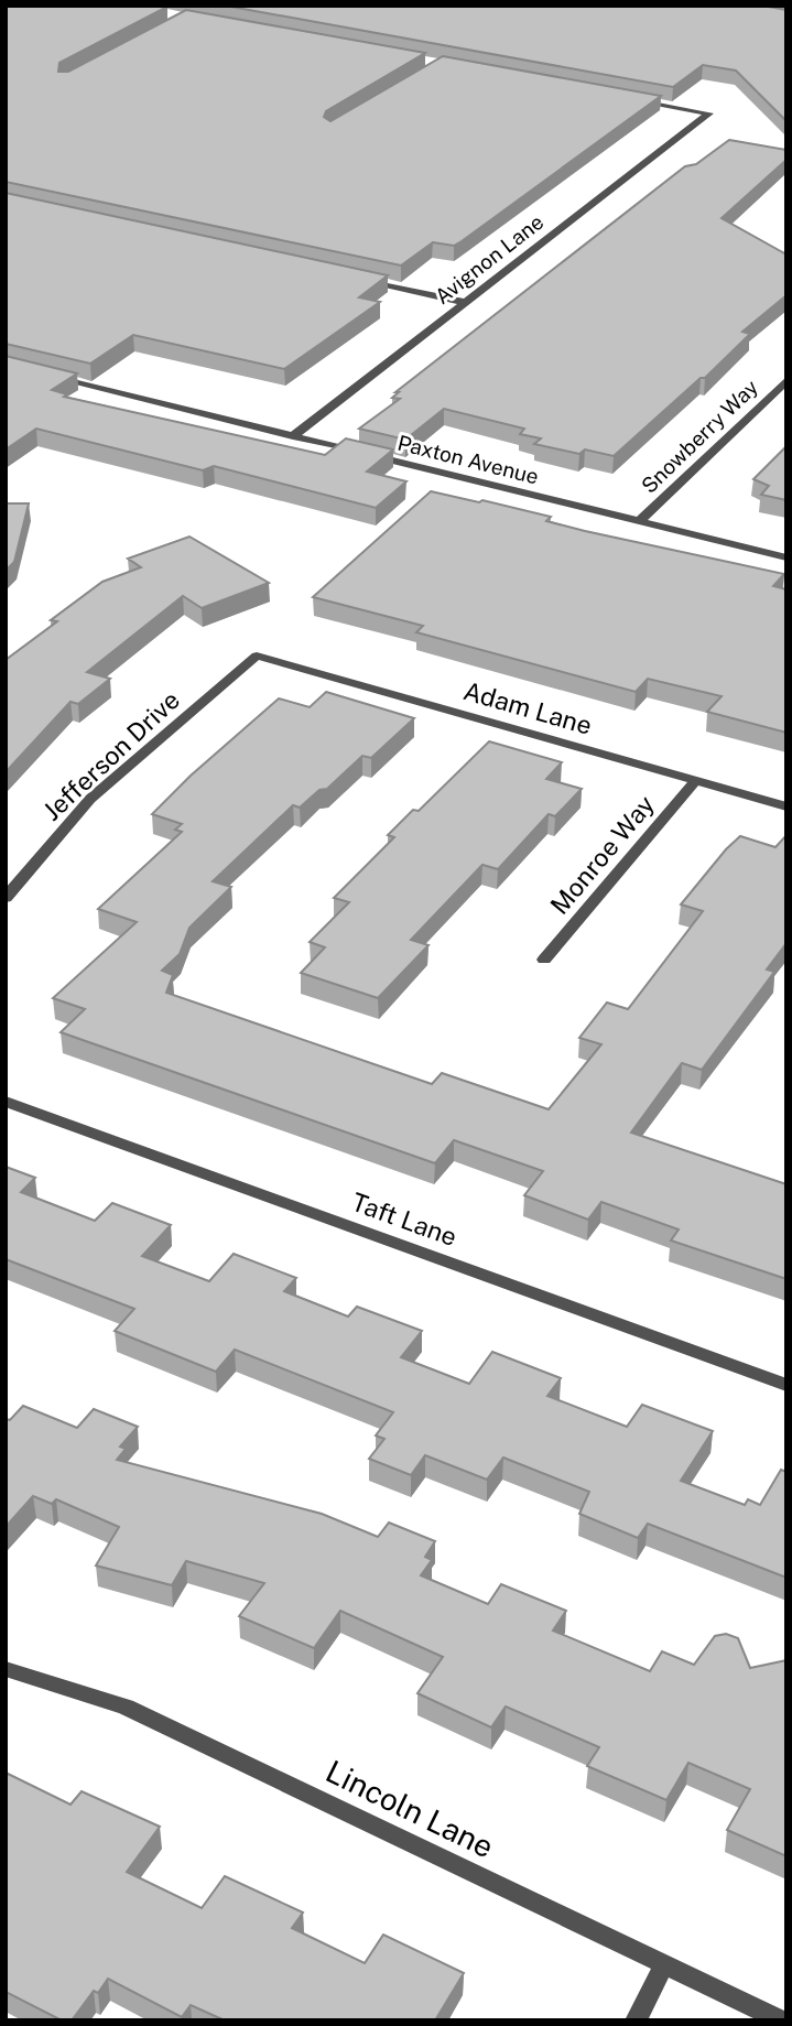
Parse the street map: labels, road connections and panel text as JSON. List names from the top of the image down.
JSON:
{
  "streets": {
    "street": [
      "Avignon Lane",
      "Snowberry Way",
      "Paxton Avenue",
      "Adam Lane",
      "Jefferson Drive",
      "Monroe Way",
      "Taft Lane",
      "Lincoln Lane"
    ]
  },
  "crossings": [
    ["Avignon Lane", "Paxton Avenue"],
    ["Snowberry Way", "Paxton Avenue"],
    ["Adam Lane", "Jefferson Drive"],
    ["Adam Lane", "Monroe Way"]
  ]
}
